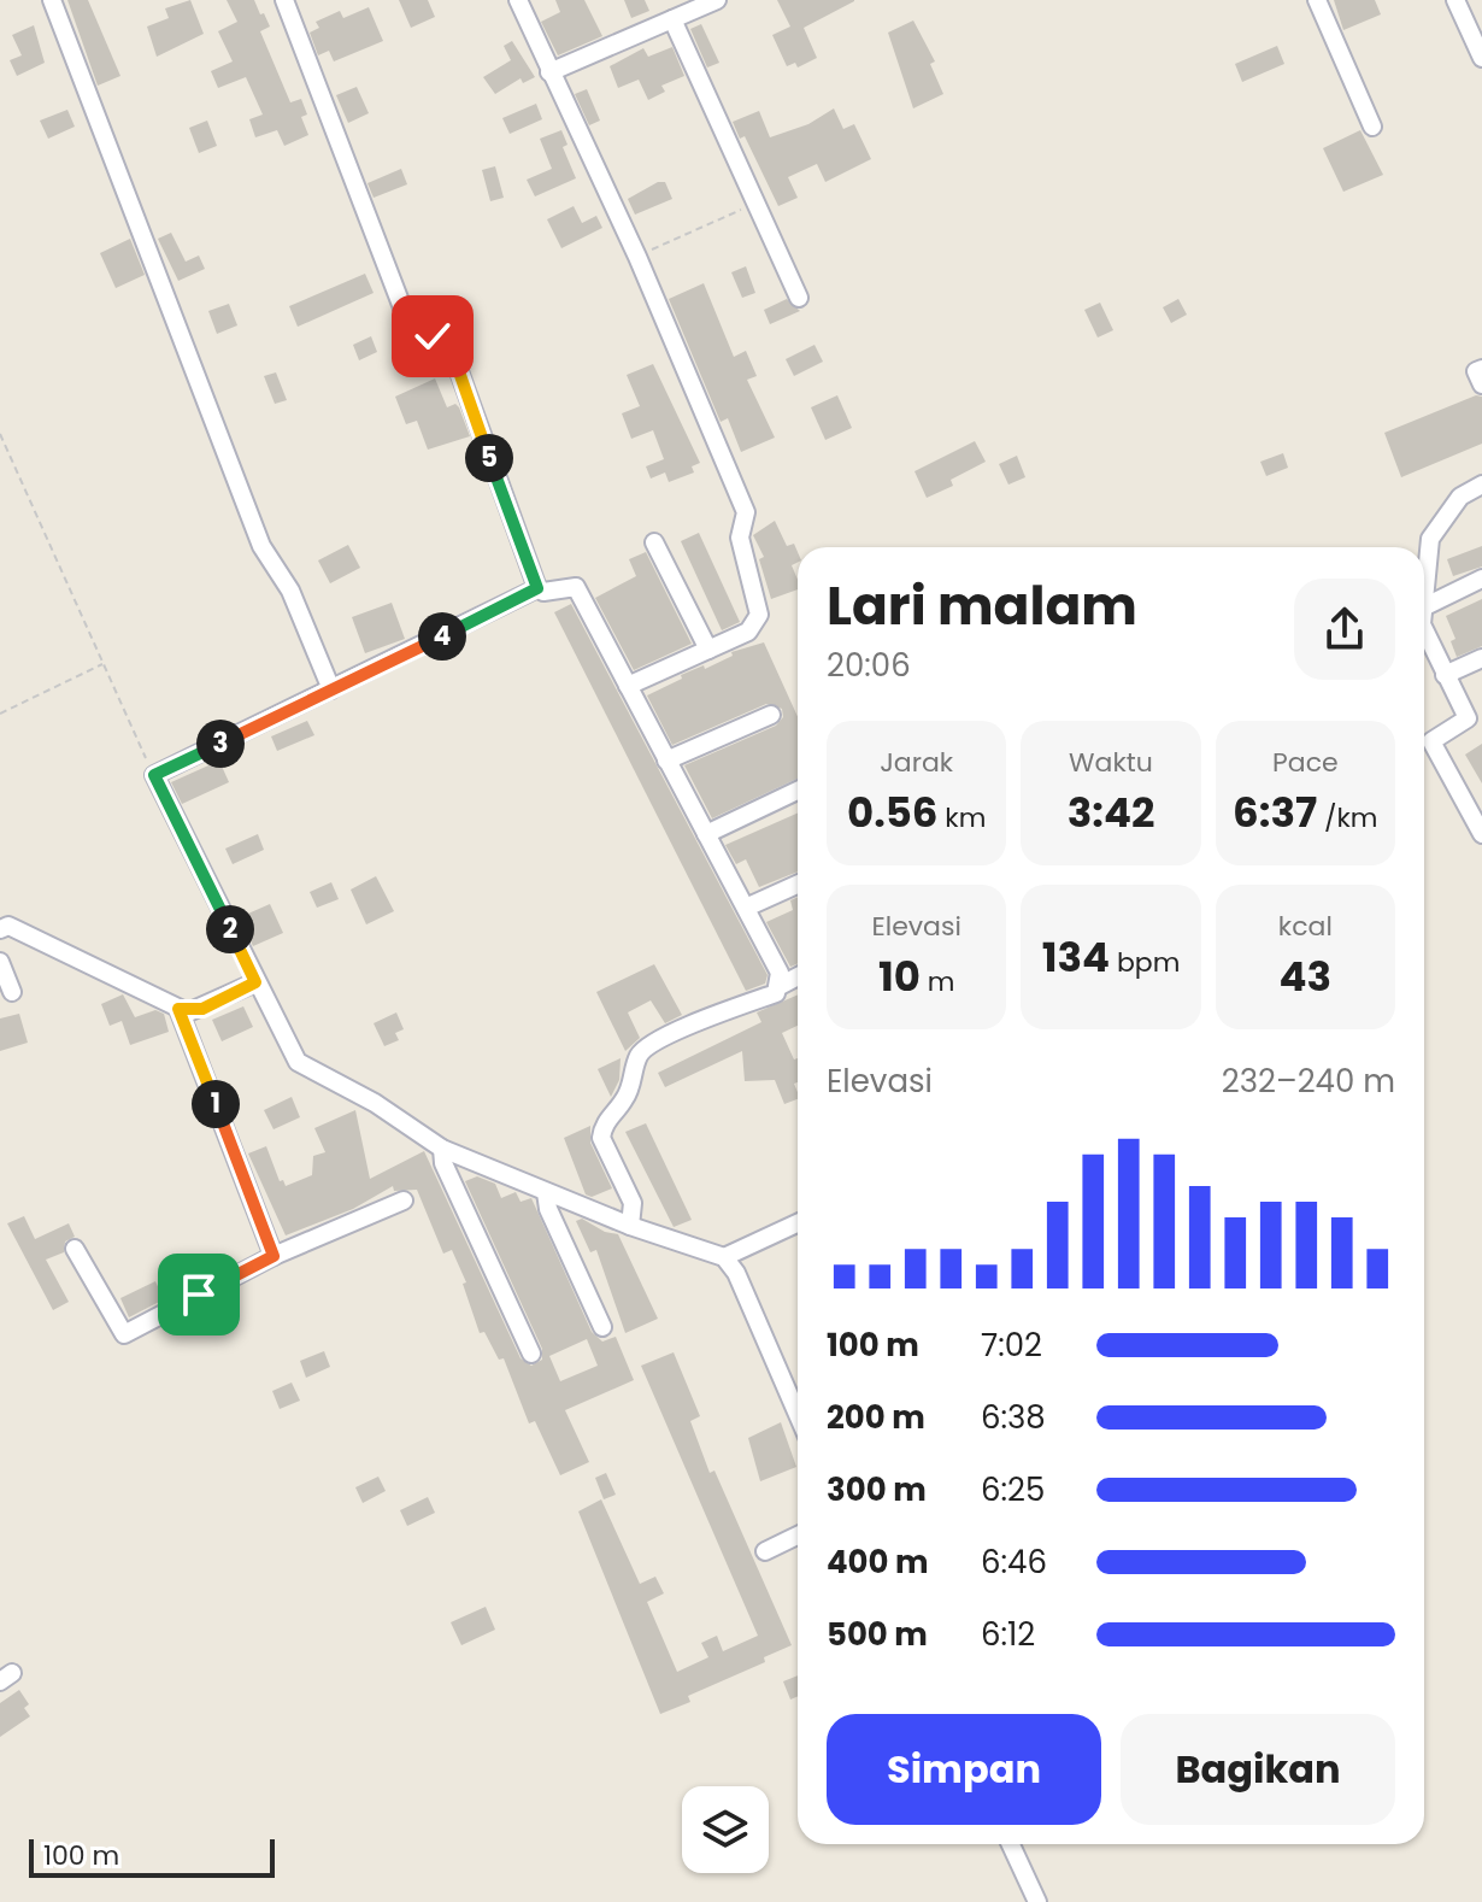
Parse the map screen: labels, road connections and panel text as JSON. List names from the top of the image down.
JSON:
{
  "scale_bar": "100 m",
  "page": {
    "pins": [
      "5",
      "4",
      "3",
      "2",
      "1"
    ],
    "heading": ["Lari malam", "20:06"],
    "stats": [
      ["Jarak", "0.56 km"],
      ["Waktu", "3:42"],
      ["Pace", "6:37 /km"],
      ["Elevasi", "10 m"],
      ["134 bpm"],
      ["kcal", "43"]
    ],
    "chart": ["Elevasi", "232–240 m"],
    "list": [
      {
        "name": "100 m",
        "note": "7:02"
      },
      {
        "name": "200 m",
        "note": "6:38"
      },
      {
        "name": "300 m",
        "note": "6:25"
      },
      {
        "name": "400 m",
        "note": "6:46"
      },
      {
        "name": "500 m",
        "note": "6:12"
      }
    ],
    "buttons": ["Simpan", "Bagikan"],
    "scale": "100 m"
  }
}
